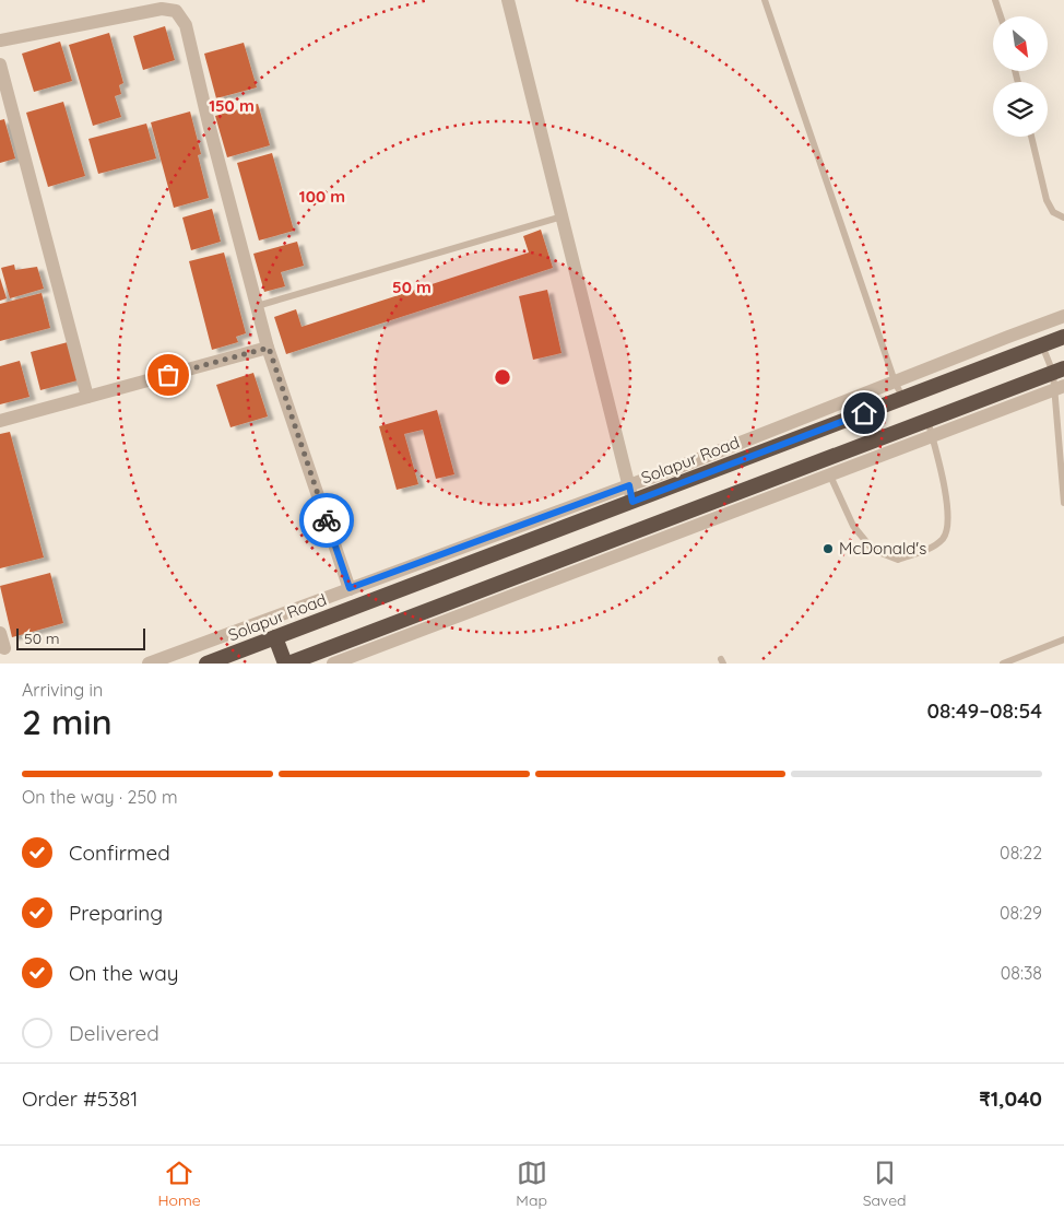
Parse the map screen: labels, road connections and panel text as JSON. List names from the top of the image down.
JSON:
{
  "streets": {
    "highway": ["Solapur Road"]
  },
  "places": ["McDonald's"],
  "scale_bar": "50 m",
  "north": "bottom right",
  "page": {
    "scale": "50 m",
    "heading": ["2 min", "Arriving in", "08:49–08:54"],
    "panel": ["Order #5381", "₹1,040"],
    "bar": "On the way · 250 m",
    "list": [
      ["Confirmed", "08:22"],
      ["Preparing", "08:29"],
      ["On the way", "08:38"],
      "Delivered"
    ],
    "tabs": ["Home", "Map", "Saved"]
  },
  "rings": ["150 m", "100 m", "50 m"]
}
